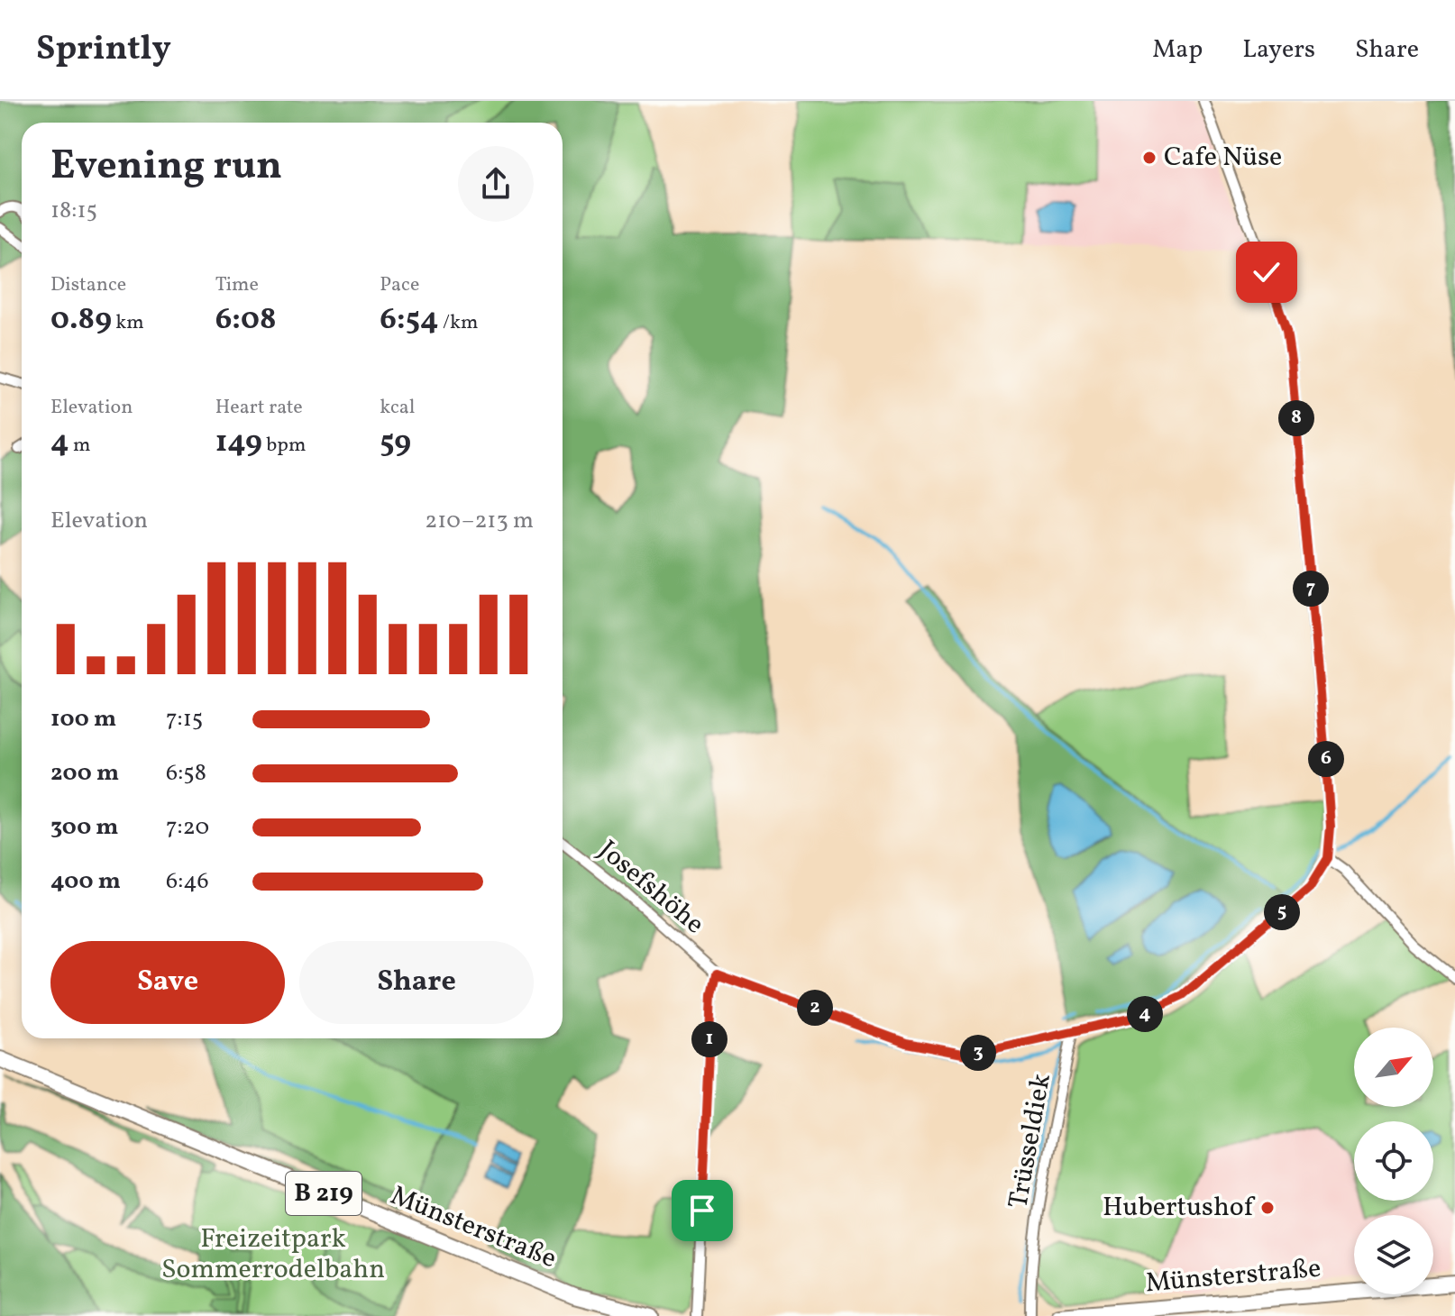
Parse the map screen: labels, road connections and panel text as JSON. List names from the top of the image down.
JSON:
{
  "streets": {
    "main road": ["B 219", "Münsterstraße"],
    "street": ["Josefshöhe", "Trüsseldiek"]
  },
  "crossings": [
    ["Josefshöhe", "Trüsseldiek"]
  ],
  "parks": ["Freizeitpark Sommerrodelbahn"],
  "places": ["Cafe Nüse", "Hubertushof"],
  "north": "top right",
  "page": {
    "header": "Sprintly",
    "nav": ["Map", "Layers", "Share"],
    "heading": ["Evening run", "18:15"],
    "stats": [
      ["Distance", "0.89 km"],
      ["Time", "6:08"],
      ["Pace", "6:54 /km"],
      ["Elevation", "4 m"],
      ["Heart rate", "149 bpm"],
      ["kcal", "59"]
    ],
    "pins": [
      "8",
      "7",
      "6",
      "5",
      "2",
      "4",
      "1",
      "3"
    ],
    "chart": ["Elevation", "210–213 m"],
    "list": [
      {
        "name": "100 m",
        "note": "7:15"
      },
      {
        "name": "200 m",
        "note": "6:58"
      },
      {
        "name": "300 m",
        "note": "7:20"
      },
      {
        "name": "400 m",
        "note": "6:46"
      }
    ],
    "buttons": ["Save", "Share"]
  }
}
